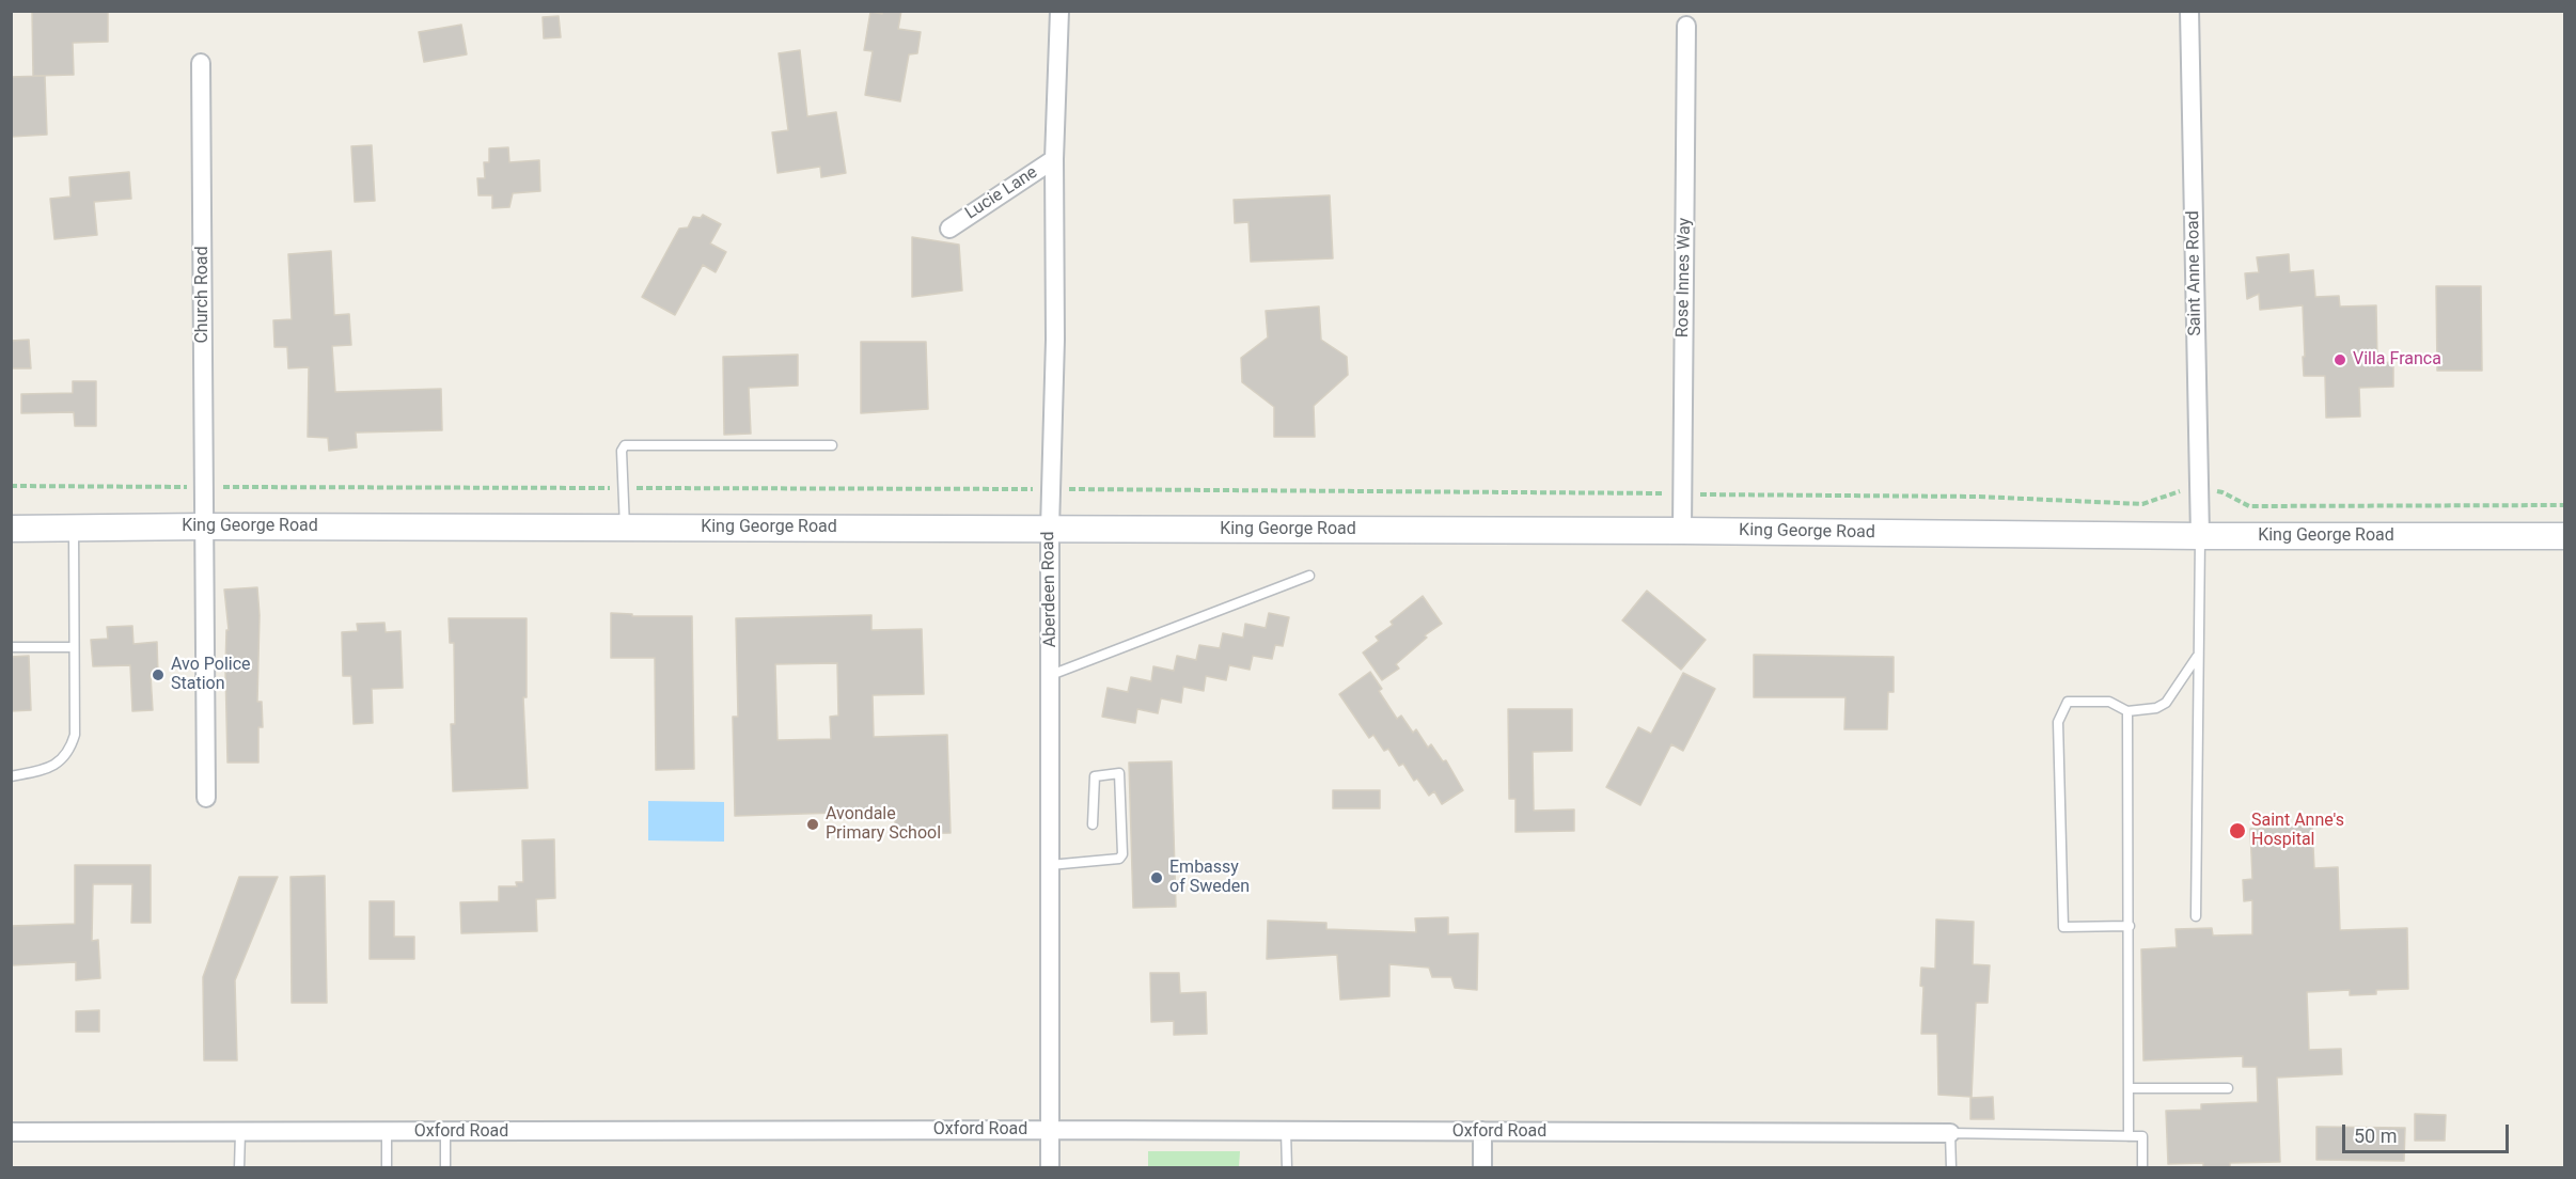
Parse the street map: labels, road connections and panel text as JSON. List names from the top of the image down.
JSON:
{
  "streets": {
    "main road": ["King George Road"],
    "street": [
      "Lucie Lane",
      "Saint Anne Road",
      "Rose Innes Way",
      "Church Road",
      "Aberdeen Road",
      "Oxford Road"
    ]
  },
  "crossings": [
    ["Lucie Lane", "Aberdeen Road"],
    ["Saint Anne Road", "King George Road"],
    ["Rose Innes Way", "King George Road"],
    ["Church Road", "King George Road"],
    ["King George Road", "Aberdeen Road"],
    ["Aberdeen Road", "Oxford Road"]
  ],
  "places": [
    "Villa Franca",
    "Avo Police Station",
    "Avondale Primary School",
    "Saint Anne's Hospital",
    "Embassy of Sweden"
  ],
  "scale_bar": "50 m"
}
